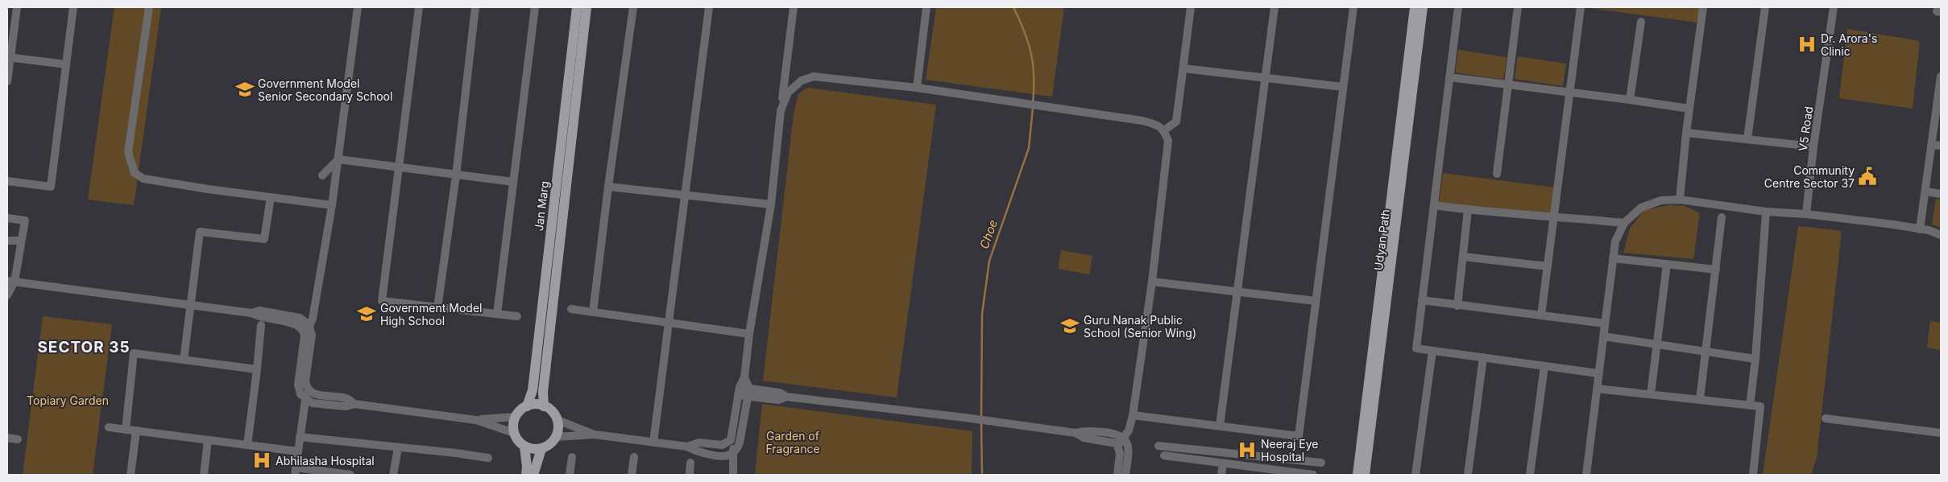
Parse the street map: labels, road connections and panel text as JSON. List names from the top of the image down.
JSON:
{
  "streets": {
    "main road": ["Jan Marg", "Udyan Path"],
    "street": ["V5 Road"]
  },
  "districts": ["SECTOR 35"],
  "water": ["Choe"],
  "parks": ["Topiary Garden", "Garden of Fragrance"],
  "places": {
    "hospital": ["Dr. Arora's Clinic", "Neeraj Eye Hospital", "Abhilasha Hospital"],
    "school or university": ["Government Model Senior Secondary School", "Government Model High School", "Guru Nanak Public School (Senior Wing)"],
    "public building": ["Community Centre Sector 37"]
  }
}
